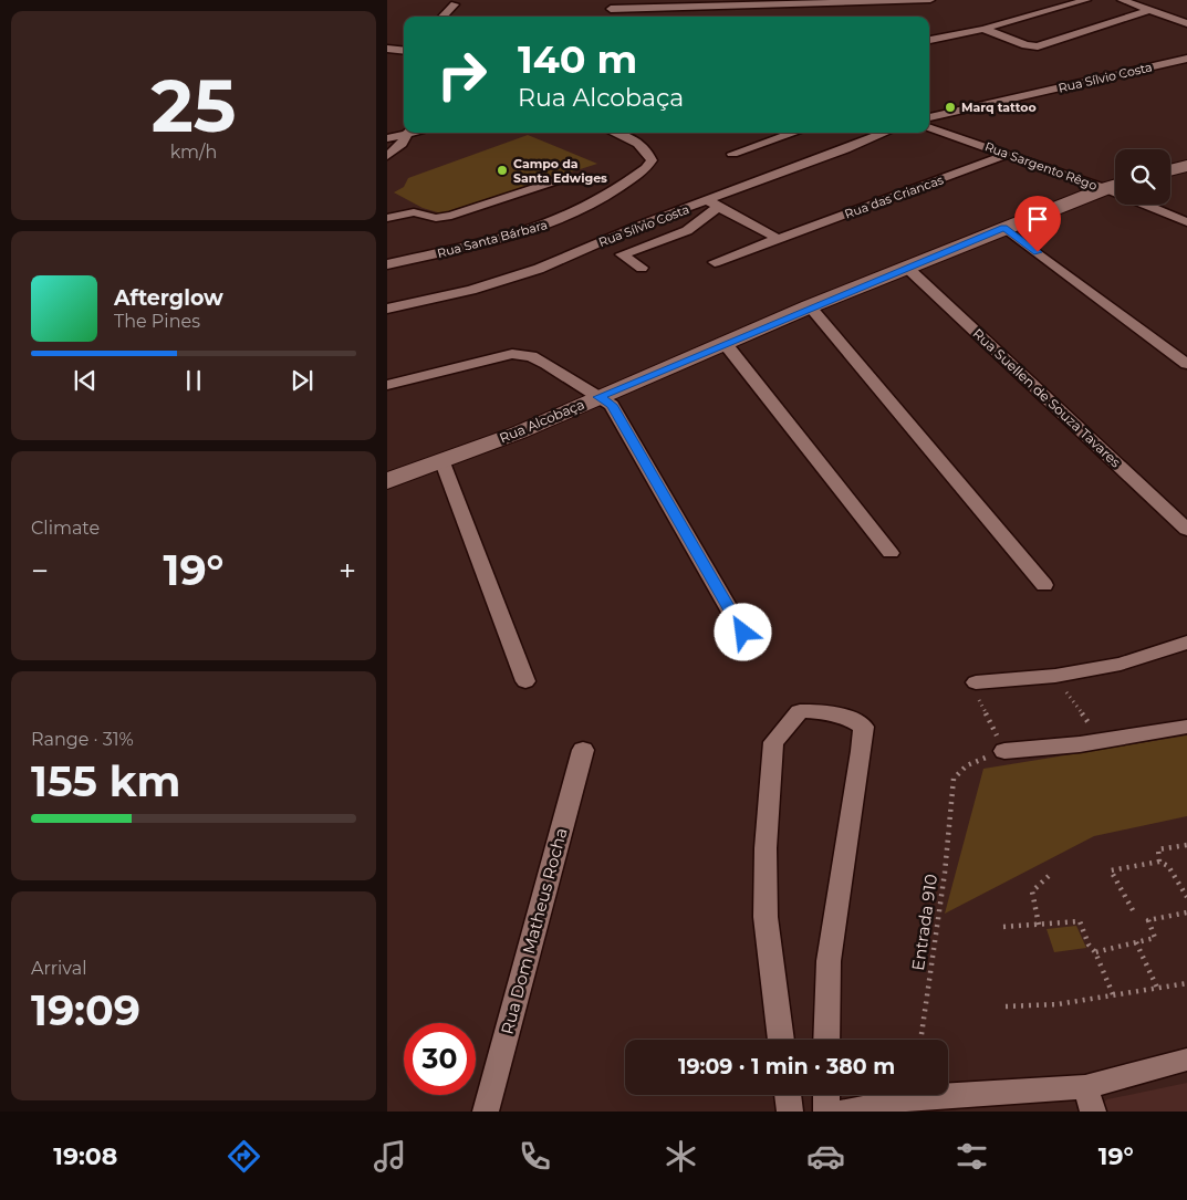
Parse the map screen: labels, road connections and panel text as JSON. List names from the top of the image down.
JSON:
{
  "streets": {
    "main road": ["Rua Alcobaça"],
    "street": [
      "Rua Sílvio Costa",
      "Rua Sargento Rêgo",
      "Rua das Criancas",
      "Rua Santa Bárbara",
      "Rua Suellen de Souza Tavares",
      "Rua Dom Matheus Rocha"
    ],
    "path": ["Entrada 910"]
  },
  "crossings": [
    ["Rua Sargento Rêgo", "Rua das Criancas"],
    ["Rua Sargento Rêgo", "Rua Alcobaça"],
    ["Rua Suellen de Souza Tavares", "Rua Alcobaça"]
  ],
  "places": ["Marq tattoo", "Campo da Santa Edwiges"],
  "page": {
    "tile": [
      ["25", "km/h"],
      "Climate",
      ["Range · 31%", "155 km"],
      ["Arrival", "19:09"]
    ],
    "turn": ["140 m", "Rua Alcobaça"],
    "song": ["Afterglow", "The Pines"],
    "heat": ["−", "19°", "+"],
    "limit": "30",
    "trip": "19:09 · 1 min · 380 m",
    "tabs": ["19:08", "19°"]
  }
}
